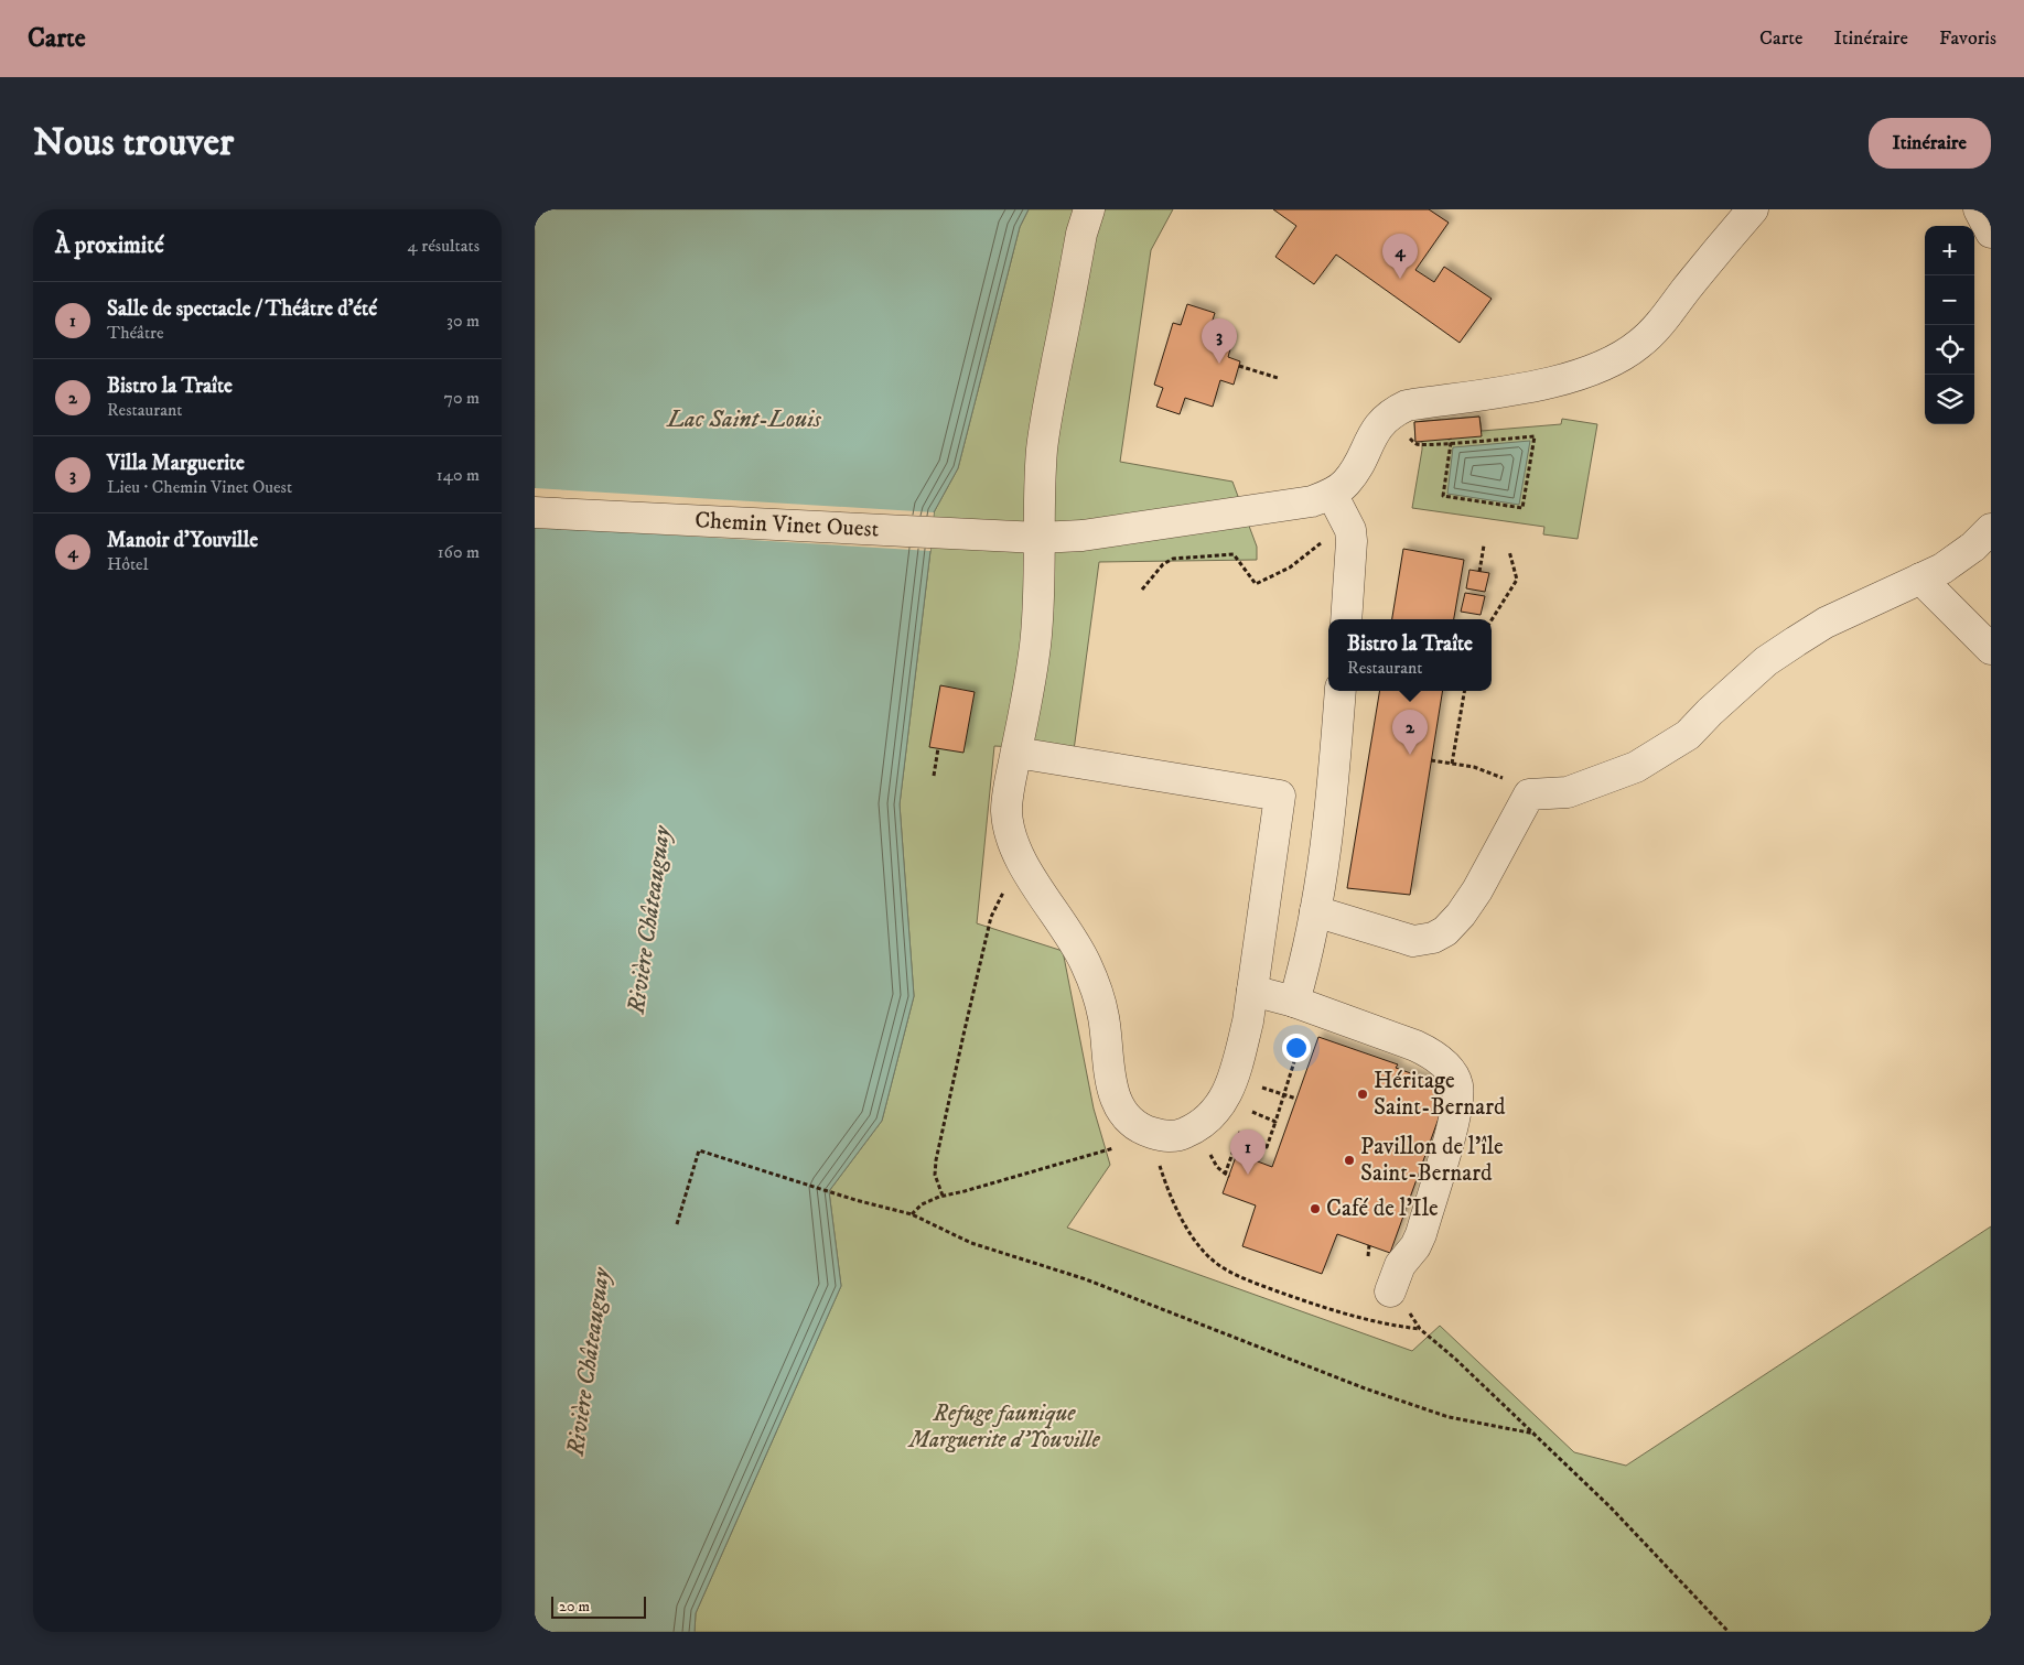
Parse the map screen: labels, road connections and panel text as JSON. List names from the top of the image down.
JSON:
{
  "streets": {
    "street": ["Chemin Vinet Ouest"]
  },
  "water": ["Lac Saint-Louis", "Rivière Châteauguay"],
  "parks": ["Refuge faunique Marguerite d'Youville"],
  "places": ["Héritage Saint-Bernard", "Pavillon de l’île Saint-Bernard", "Café de l'Ile"],
  "scale_bar": "20 m",
  "page": {
    "header": "Carte",
    "nav": ["Carte", "Itinéraire", "Favoris"],
    "buttons": "Itinéraire",
    "title": "Nous trouver",
    "heading": ["À proximité", "4 résultats"],
    "map_buttons": ["+", "−"],
    "pins": [
      "4",
      "3",
      "2",
      "1"
    ],
    "list": [
      {
        "mark": "1",
        "name": "Salle de spectacle / Théâtre d'été",
        "note": "Théâtre",
        "value": "30 m"
      },
      {
        "mark": "2",
        "name": "Bistro la Traîte",
        "note": "Restaurant",
        "value": "70 m"
      },
      {
        "mark": "3",
        "name": "Villa Marguerite",
        "note": "Lieu · Chemin Vinet Ouest",
        "value": "140 m"
      },
      {
        "mark": "4",
        "name": "Manoir d'Youville",
        "note": "Hôtel",
        "value": "160 m"
      }
    ],
    "popup": ["Bistro la Traîte", "Restaurant"],
    "scale": "20 m"
  }
}
